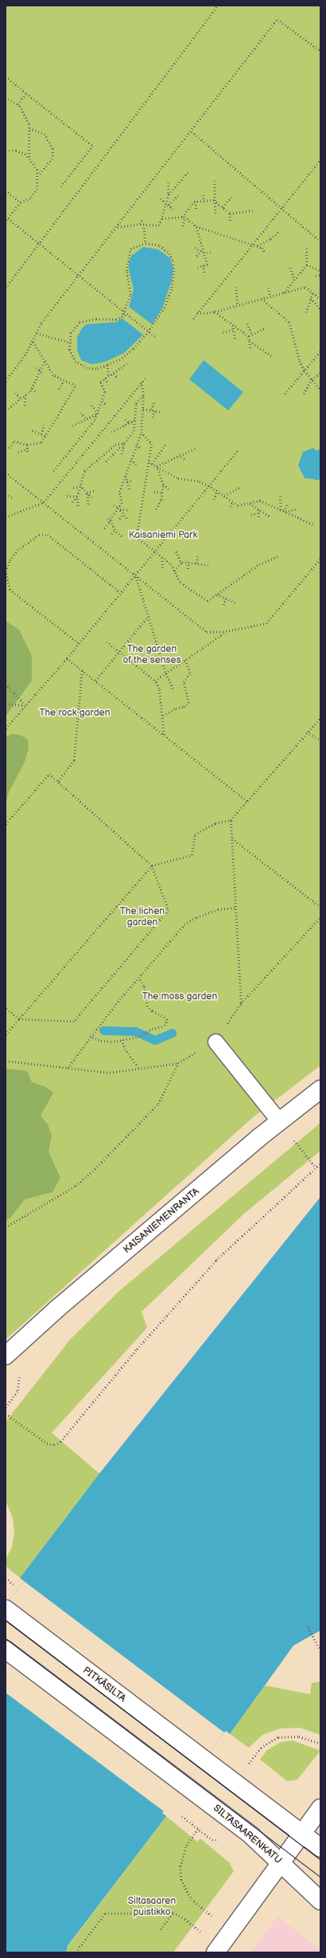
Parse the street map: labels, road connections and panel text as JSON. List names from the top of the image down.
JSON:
{
  "streets": {
    "main road": ["KAISANIEMENRANTA", "PITKÄSILTA", "SILTASAARENKATU"]
  },
  "parks": [
    "Kaisaniemi Park",
    "The garden of the senses",
    "The rock garden",
    "The lichen garden",
    "The moss garden",
    "Siltasaaren puistikko"
  ]
}
